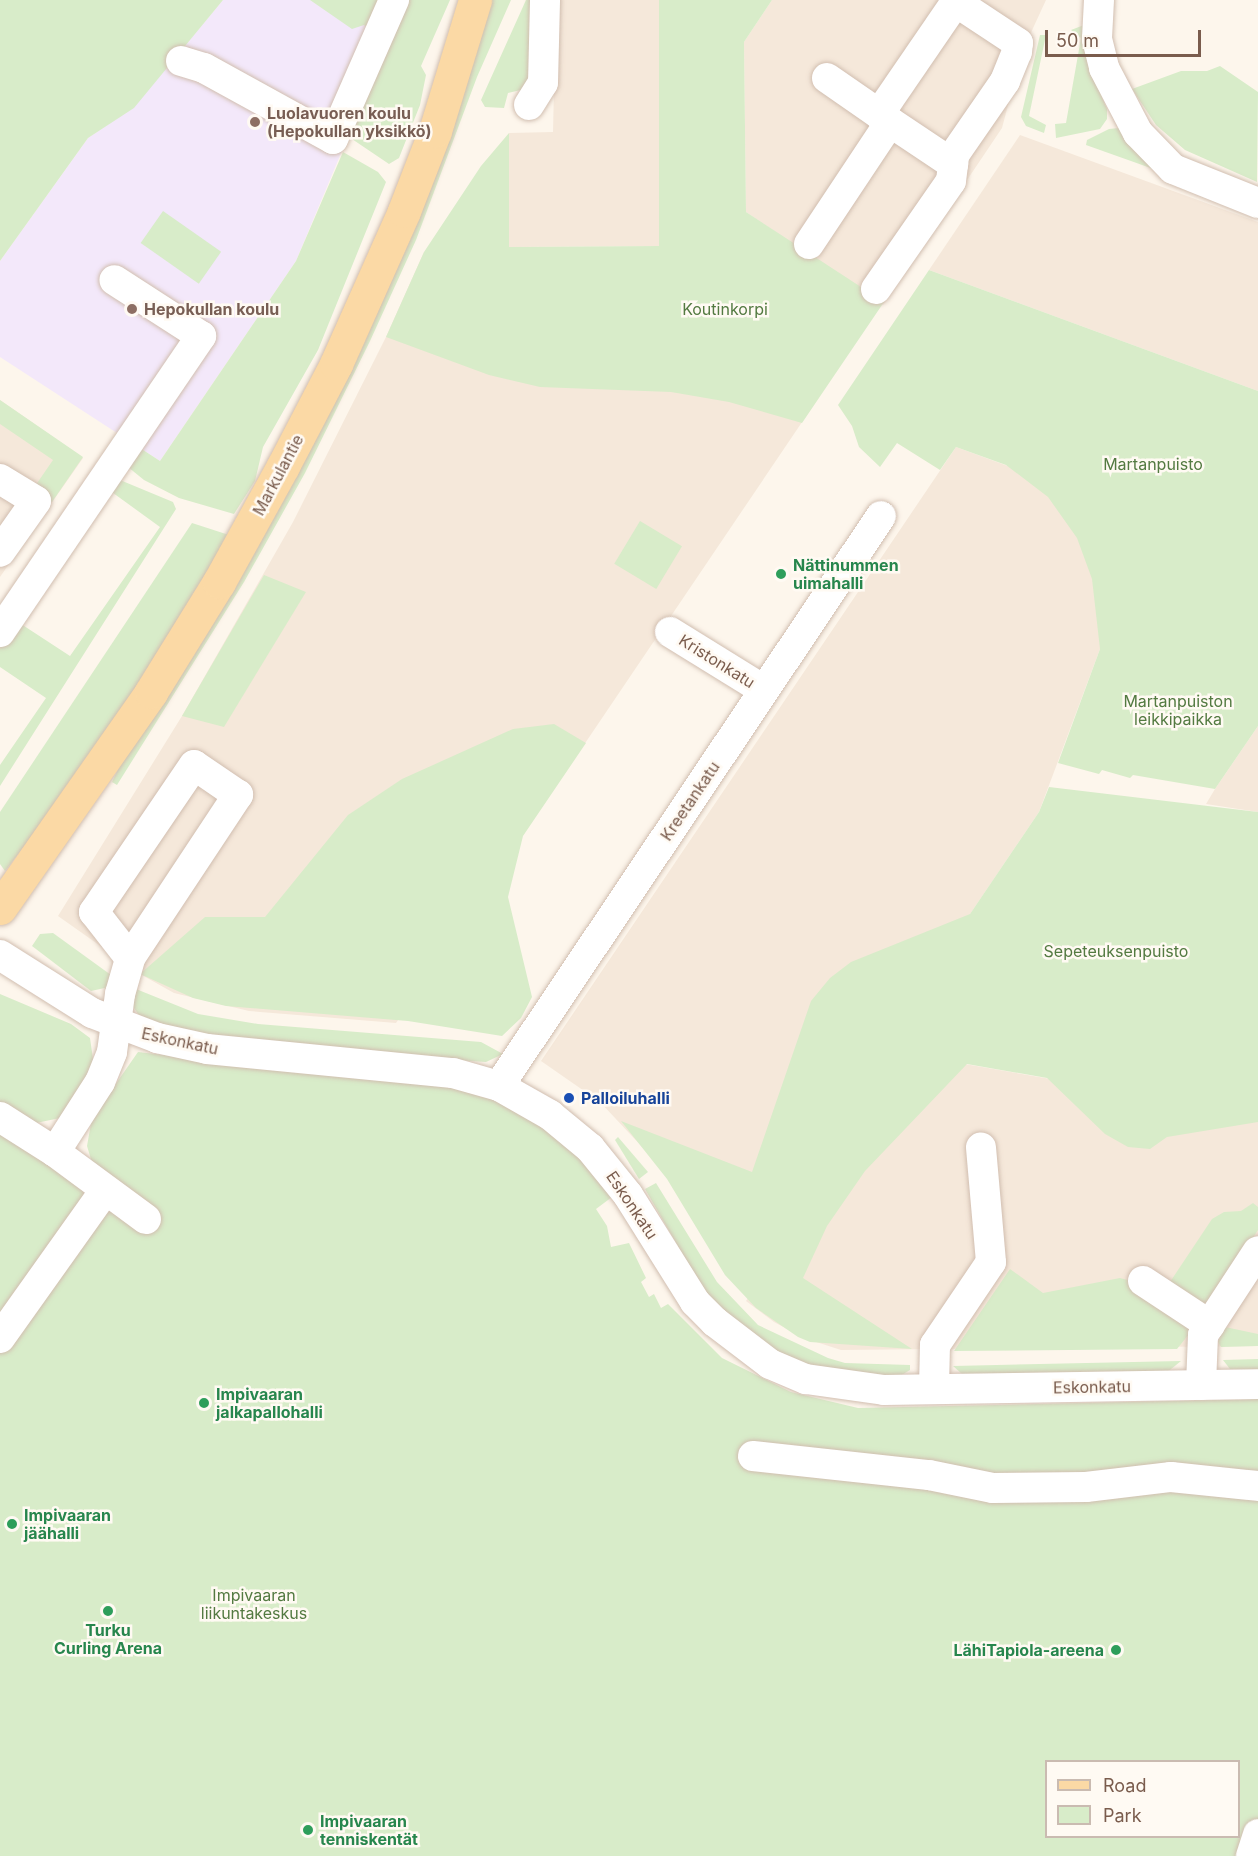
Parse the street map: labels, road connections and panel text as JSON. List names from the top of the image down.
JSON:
{
  "streets": {
    "main road": ["Markulantie"],
    "street": ["Kristonkatu", "Kreetankatu", "Eskonkatu"]
  },
  "crossings": [
    ["Kristonkatu", "Kreetankatu"],
    ["Kreetankatu", "Eskonkatu"]
  ],
  "parks": [
    "Koutinkorpi",
    "Martanpuisto",
    "Martanpuiston leikkipaikka",
    "Sepeteuksenpuisto",
    "Impivaaran liikuntakeskus"
  ],
  "places": [
    "Luolavuoren koulu (Hepokullan yksikkö)",
    "Hepokullan koulu",
    "Nättinummen uimahalli",
    "Palloiluhalli",
    "Impivaaran jalkapallohalli",
    "Impivaaran jäähalli",
    "Turku Curling Arena",
    "LähiTapiola-areena",
    "Impivaaran tenniskentät"
  ],
  "legend": ["Road", "Park"],
  "scale_bar": "50 m"
}
